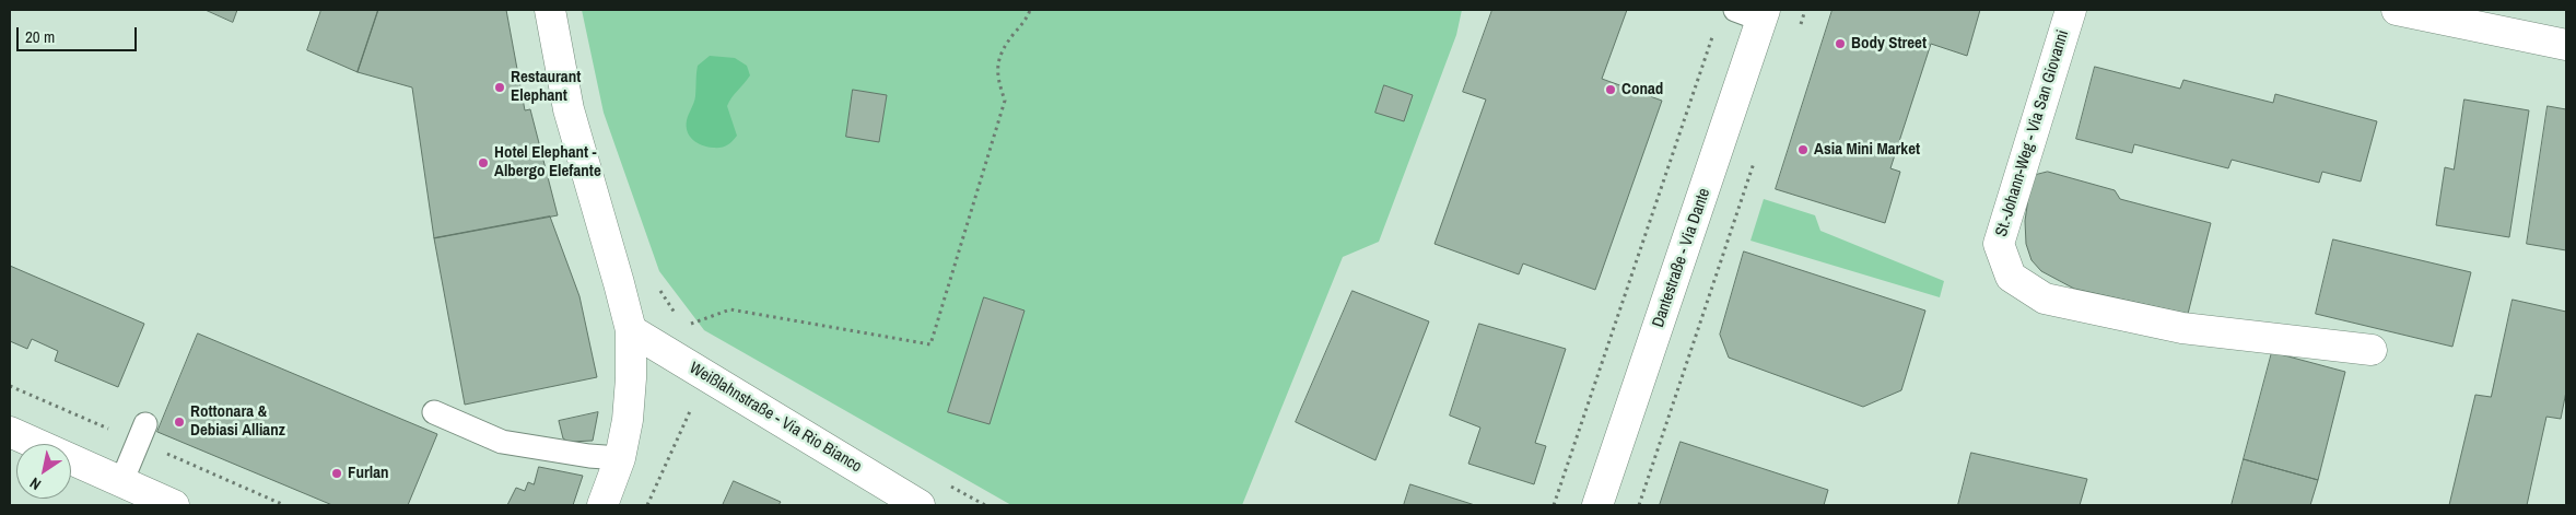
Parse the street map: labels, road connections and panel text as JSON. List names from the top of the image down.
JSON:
{
  "streets": {
    "street": ["St.-Johann-Weg - Via San Giovanni", "Dantestraße - Via Dante", "Weißlahnstraße - Via Rio Bianco"]
  },
  "places": [
    "Body Street",
    "Restaurant Elephant",
    "Conad",
    "Asia Mini Market",
    "Hotel Elephant - Albergo Elefante",
    "Rottonara & Debiasi Allianz",
    "Furlan"
  ],
  "scale_bar": "20 m",
  "north": "bottom left"
}
